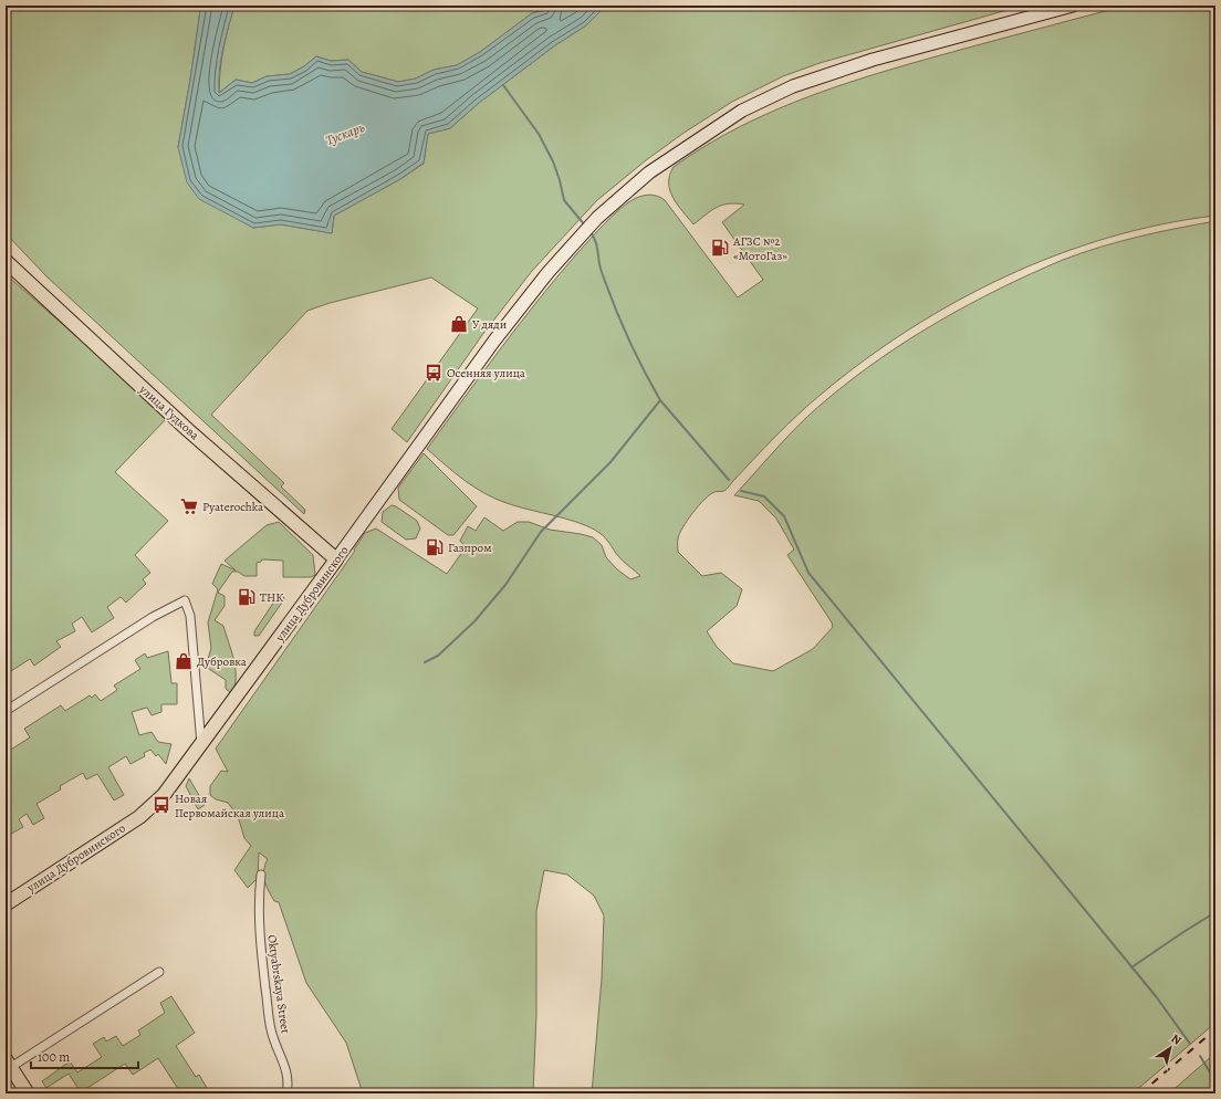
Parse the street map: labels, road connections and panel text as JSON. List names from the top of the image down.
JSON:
{
  "streets": {
    "main road": ["улица Гудкова", "улица Дубровинского"],
    "street": ["Oktyabrskaya Street"]
  },
  "crossings": [
    ["улица Гудкова", "улица Дубровинского"]
  ],
  "water": ["Тускарь"],
  "places": {
    "fuel station": ["АГЗС №2 «МотоГаз»", "Газпром", "ТНК"],
    "shop": ["У дяди", "Дубровка"],
    "bus stop": ["Осенняя улица", "Новая Первомайская улица"],
    "supermarket": ["Pyaterochka"]
  },
  "scale_bar": "100 m",
  "north": "top right"
}
